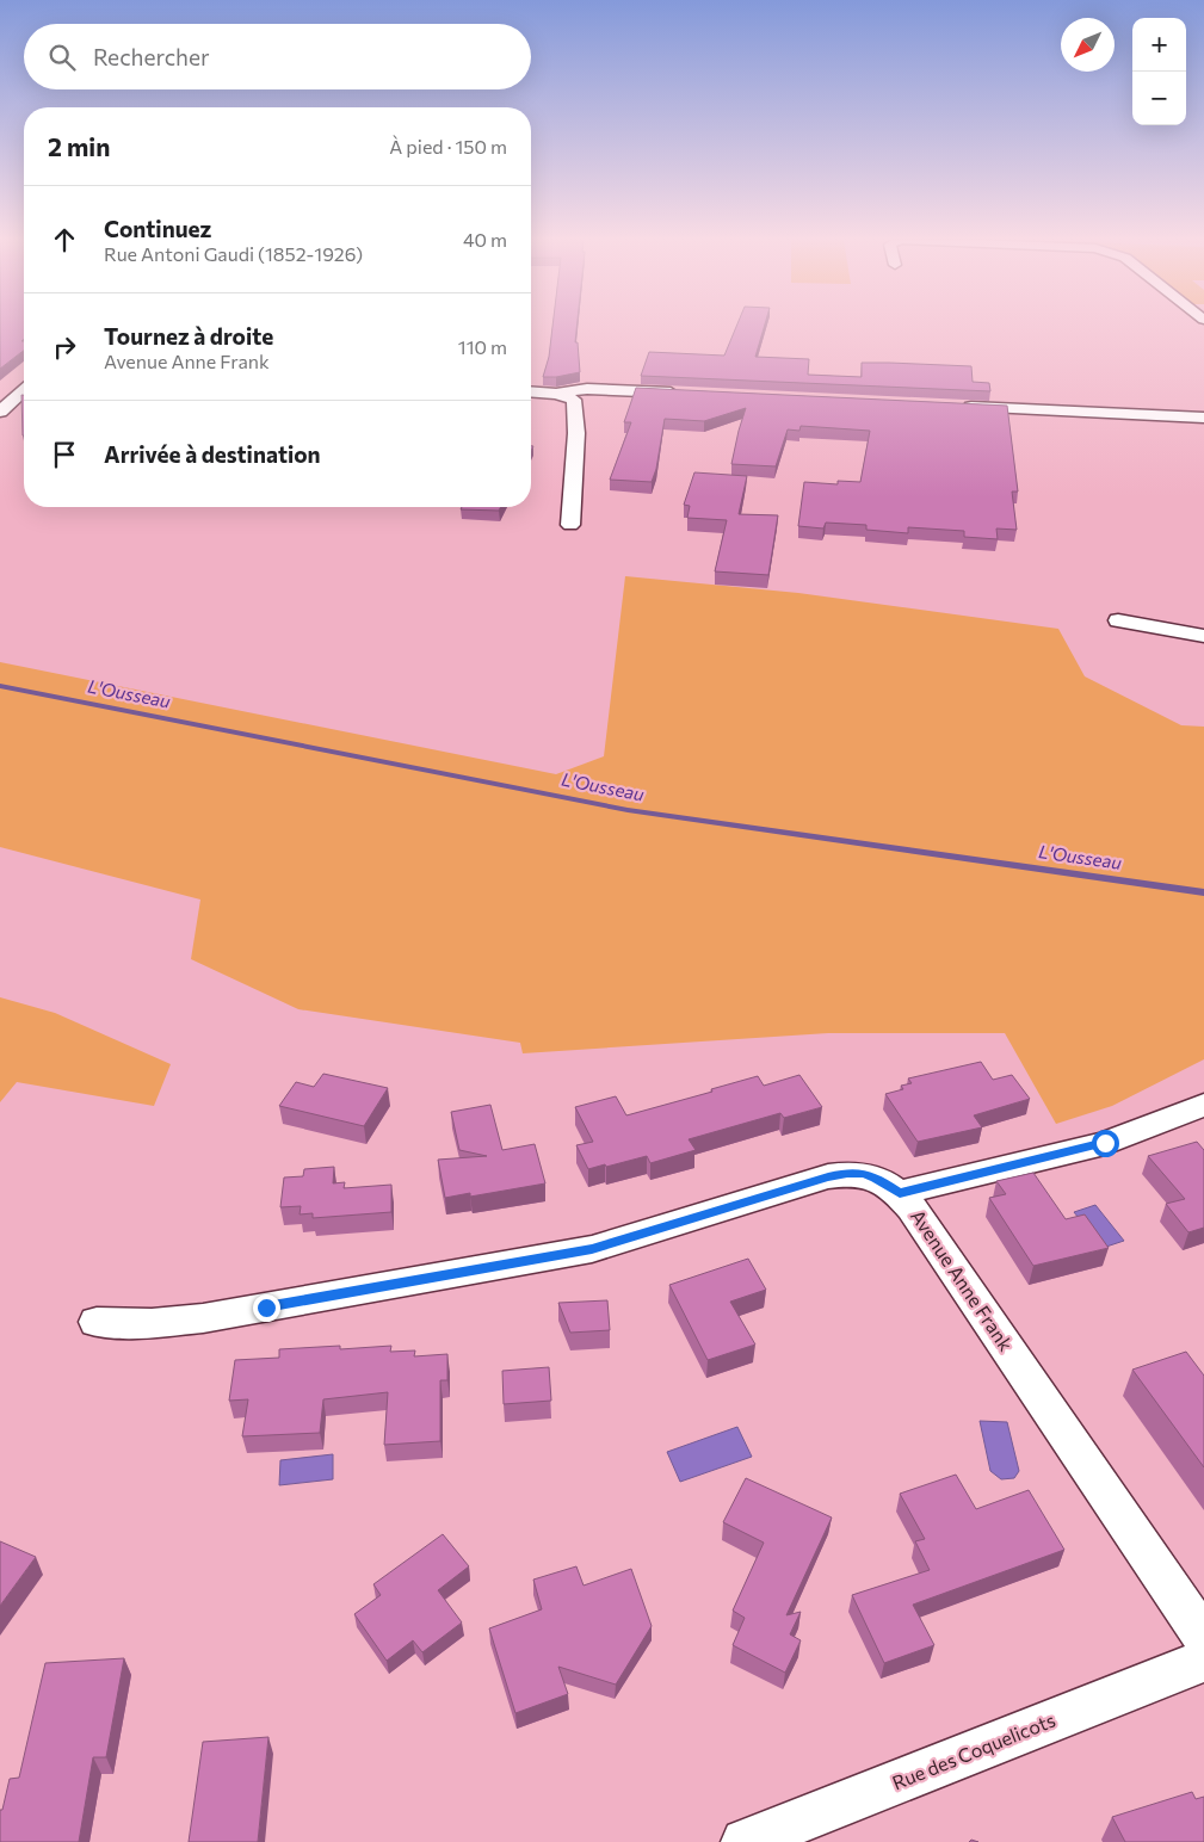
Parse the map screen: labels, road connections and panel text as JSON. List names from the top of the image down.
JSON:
{
  "streets": {
    "street": ["Avenue Anne Frank", "Rue des Coquelicots"]
  },
  "water": ["L'Ousseau"],
  "north": "bottom left",
  "page": {
    "map_buttons": ["+", "−"],
    "search": "Rechercher",
    "heading": ["2 min", "À pied · 150 m"],
    "list": [
      ["Continuez", "Rue Antoni Gaudi (1852-1926)", "40 m"],
      ["Tournez à droite", "Avenue Anne Frank", "110 m"],
      "Arrivée à destination"
    ]
  }
}
